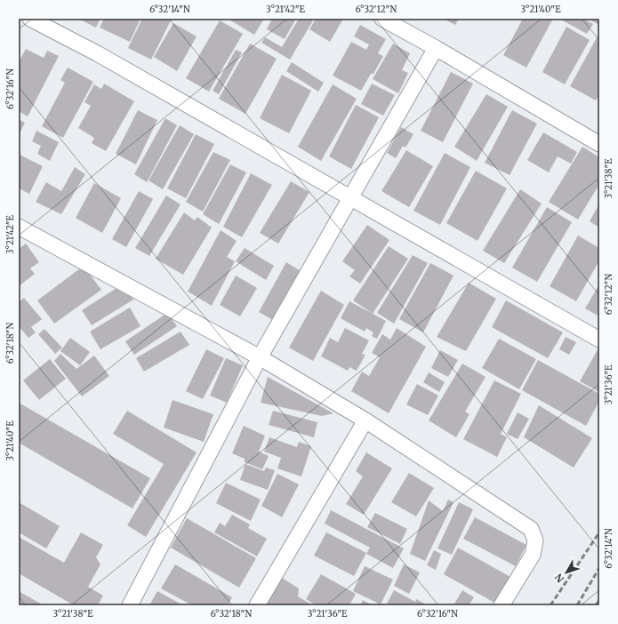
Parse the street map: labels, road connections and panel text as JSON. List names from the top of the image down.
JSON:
{
  "north": "bottom left",
  "coordinates": [
    "6°32'14\"N",
    "3°21'42\"E",
    "6°32'12\"N",
    "3°21'40\"E",
    "6°32'16\"N",
    "3°21'38\"E",
    "6°32'18\"N",
    "3°21'36\"E"
  ]
}
